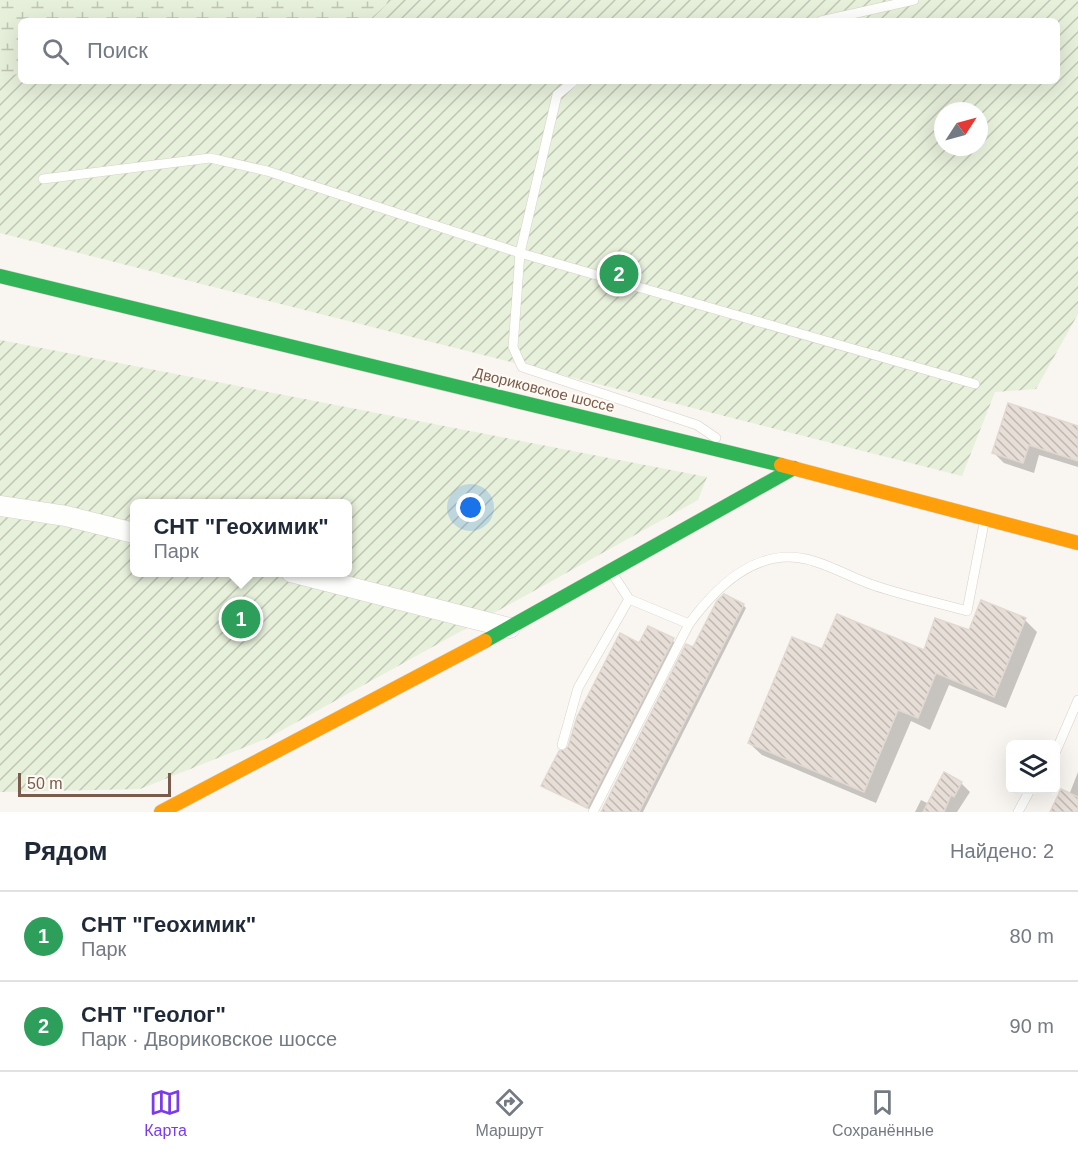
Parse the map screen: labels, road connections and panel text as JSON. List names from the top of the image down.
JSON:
{
  "streets": {
    "main road": ["Двориковское шоссе"]
  },
  "scale_bar": "50 m",
  "north": "top right",
  "page": {
    "search": "Поиск",
    "pins": ["2", "1"],
    "popup": ["СНТ \"Геохимик\"", "Парк"],
    "scale": "50 m",
    "heading": ["Рядом", "Найдено: 2"],
    "list": [
      {
        "mark": "1",
        "name": "СНТ \"Геохимик\"",
        "note": "Парк",
        "value": "80 m"
      },
      {
        "mark": "2",
        "name": "СНТ \"Геолог\"",
        "note": "Парк · Двориковское шоссе",
        "value": "90 m"
      }
    ],
    "nav": ["Карта", "Маршрут", "Сохранённые"]
  }
}
